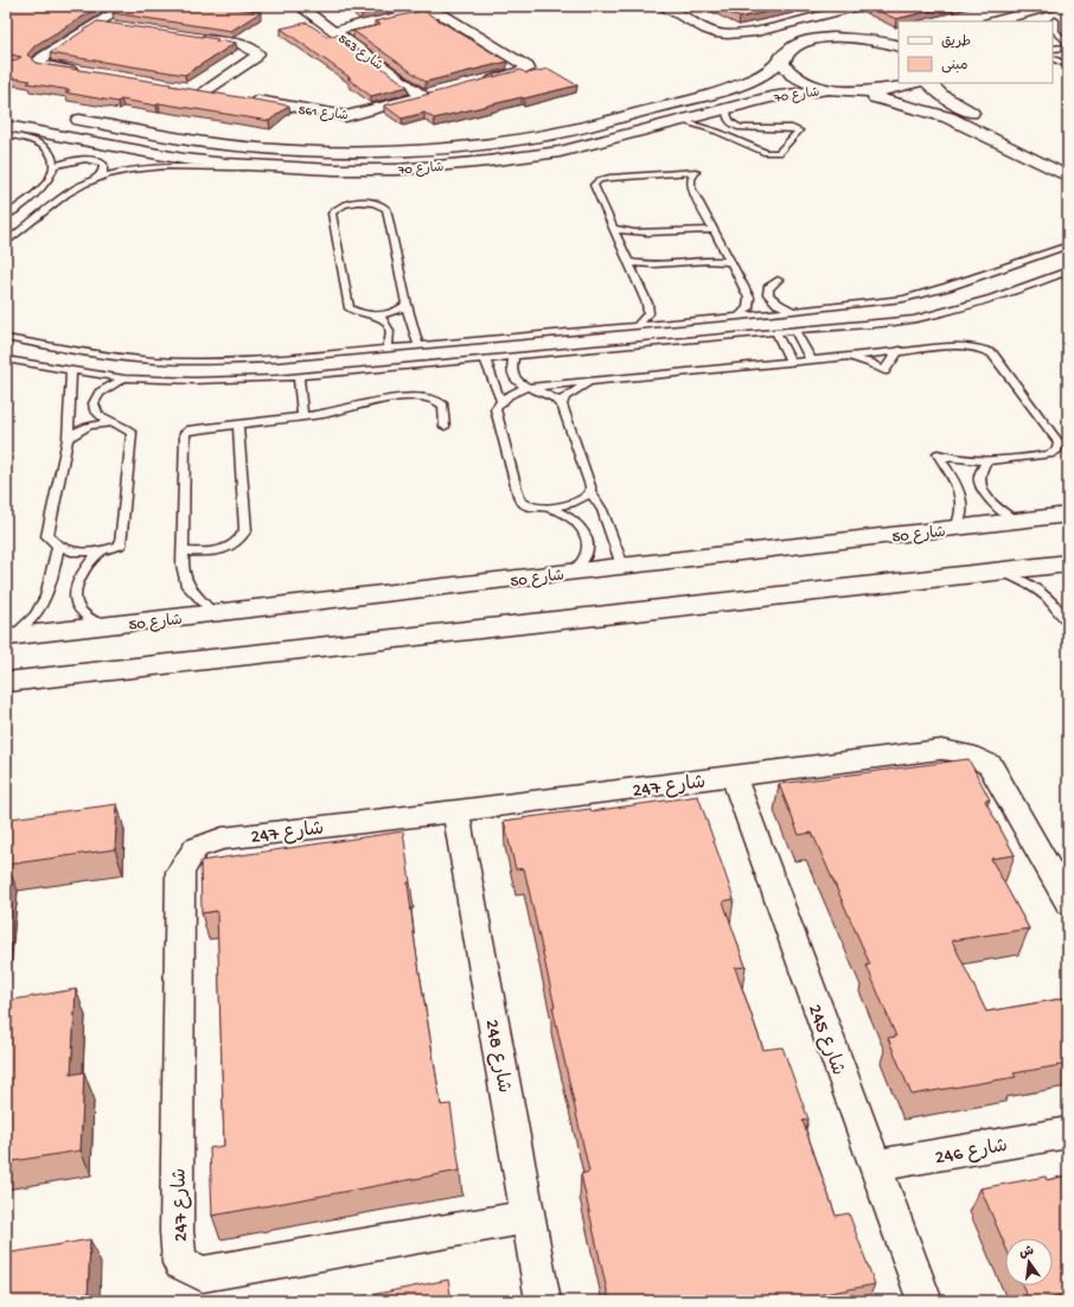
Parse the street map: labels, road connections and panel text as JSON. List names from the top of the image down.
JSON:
{
  "streets": {
    "main road": ["شارع 70", "شارع 50"],
    "street": [
      "شارع 563",
      "شارع 561",
      "شارع 247",
      "شارع 245",
      "شارع 248",
      "شارع 246"
    ]
  },
  "crossings": [
    ["شارع 563", "شارع 561"],
    ["شارع 247", "شارع 245"],
    ["شارع 247", "شارع 248"],
    ["شارع 245", "شارع 246"]
  ],
  "legend": ["طريق", "مبنى"],
  "north": "top"
}
